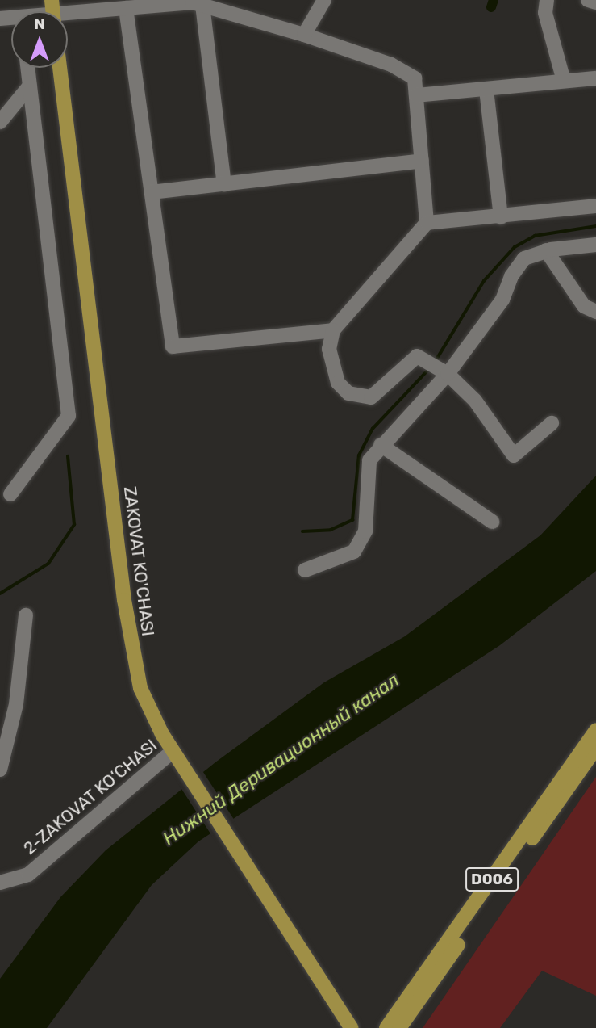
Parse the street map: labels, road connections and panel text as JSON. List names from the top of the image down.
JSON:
{
  "streets": {
    "main road": ["ZAKOVAT KO'CHASI", "D006"],
    "street": ["2-ZAKOVAT KO‘CHASI"]
  },
  "crossings": [
    ["ZAKOVAT KO'CHASI", "2-ZAKOVAT KO‘CHASI"]
  ],
  "water": ["Нижний Деривационный канал"],
  "north": "top"
}
